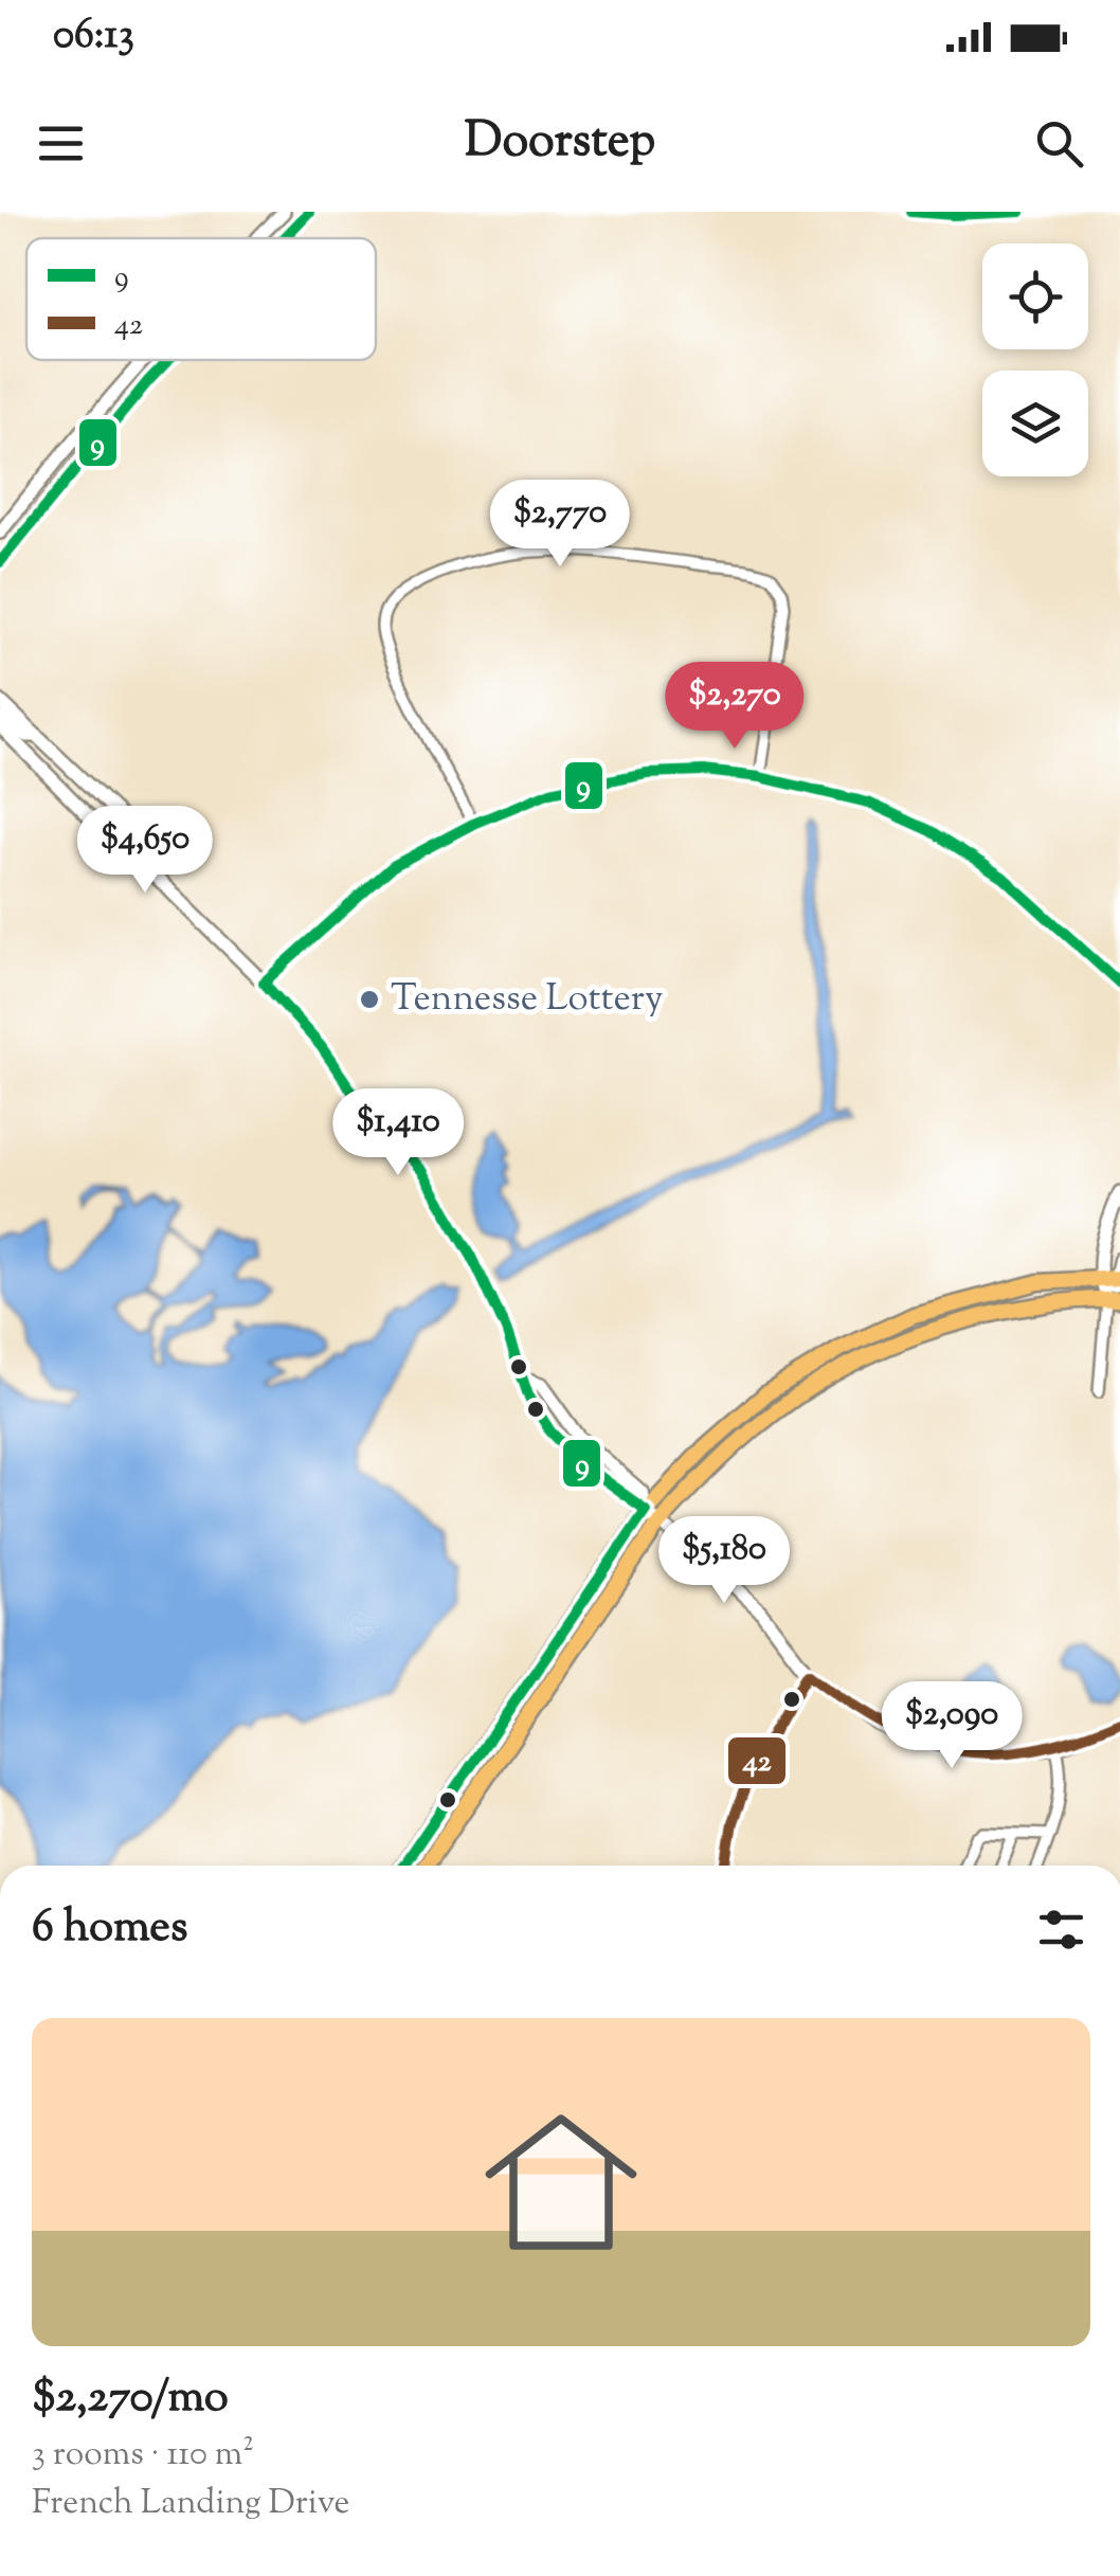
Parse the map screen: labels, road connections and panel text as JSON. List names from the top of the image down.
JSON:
{
  "places": ["Tennesse Lottery"],
  "lines": ["transit line 9", "transit line 42"],
  "legend": ["9", "42"],
  "page": {
    "status": "06:13",
    "header": "Doorstep",
    "price": [
      "$2,770",
      "$2,270",
      "$4,650",
      "$1,410",
      "$5,180",
      "$2,090"
    ],
    "heading": "6 homes",
    "list": [
      {
        "name": "$2,270/mo",
        "note": "3 rooms · 110 m² · French Landing Drive"
      }
    ]
  }
}
